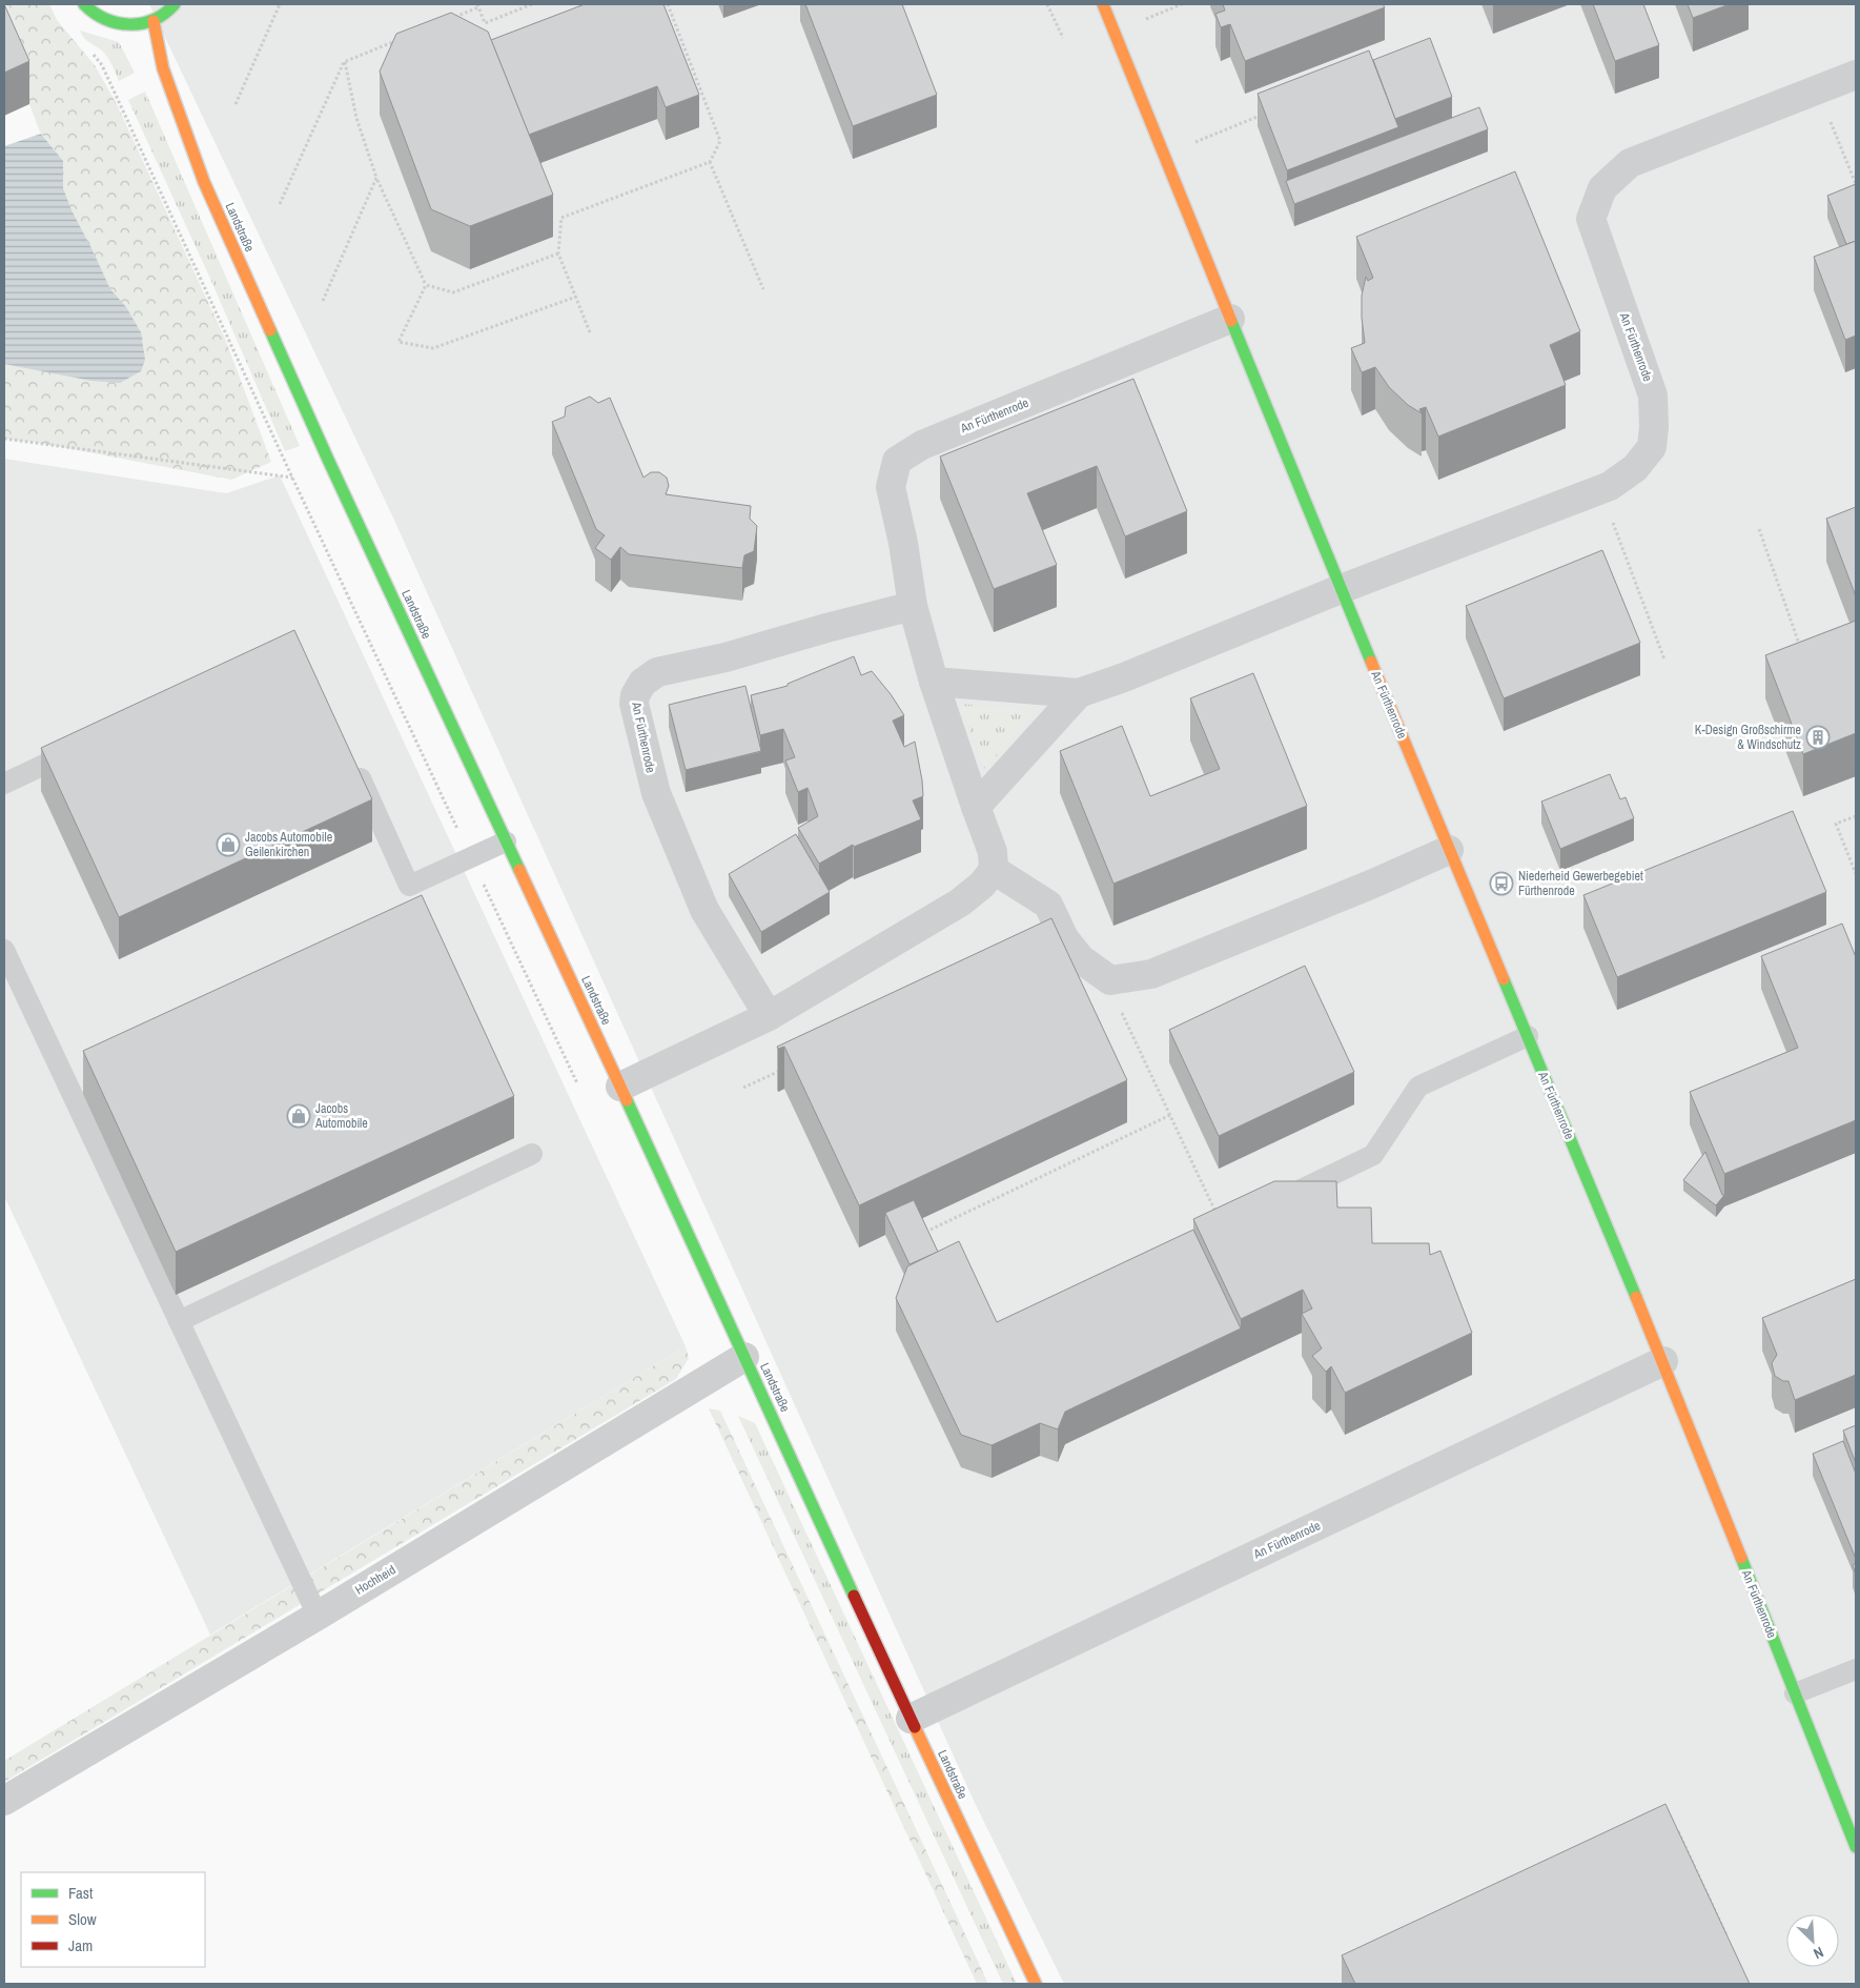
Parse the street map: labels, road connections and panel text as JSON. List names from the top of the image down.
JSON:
{
  "streets": {
    "street": ["Landstraße", "An Fürthenrode", "Hochheid"]
  },
  "crossings": [
    ["Landstraße", "An Fürthenrode"],
    ["Landstraße", "Hochheid"]
  ],
  "places": {
    "building": ["K-Design Großschirme & Windschutz"],
    "shop": ["Jacobs Automobile Geilenkirchen", "Jacobs Automobile"],
    "bus stop": ["Niederheid Gewerbegebiet Fürthenrode"]
  },
  "legend": ["Fast", "Slow", "Jam"],
  "north": "bottom right"
}
